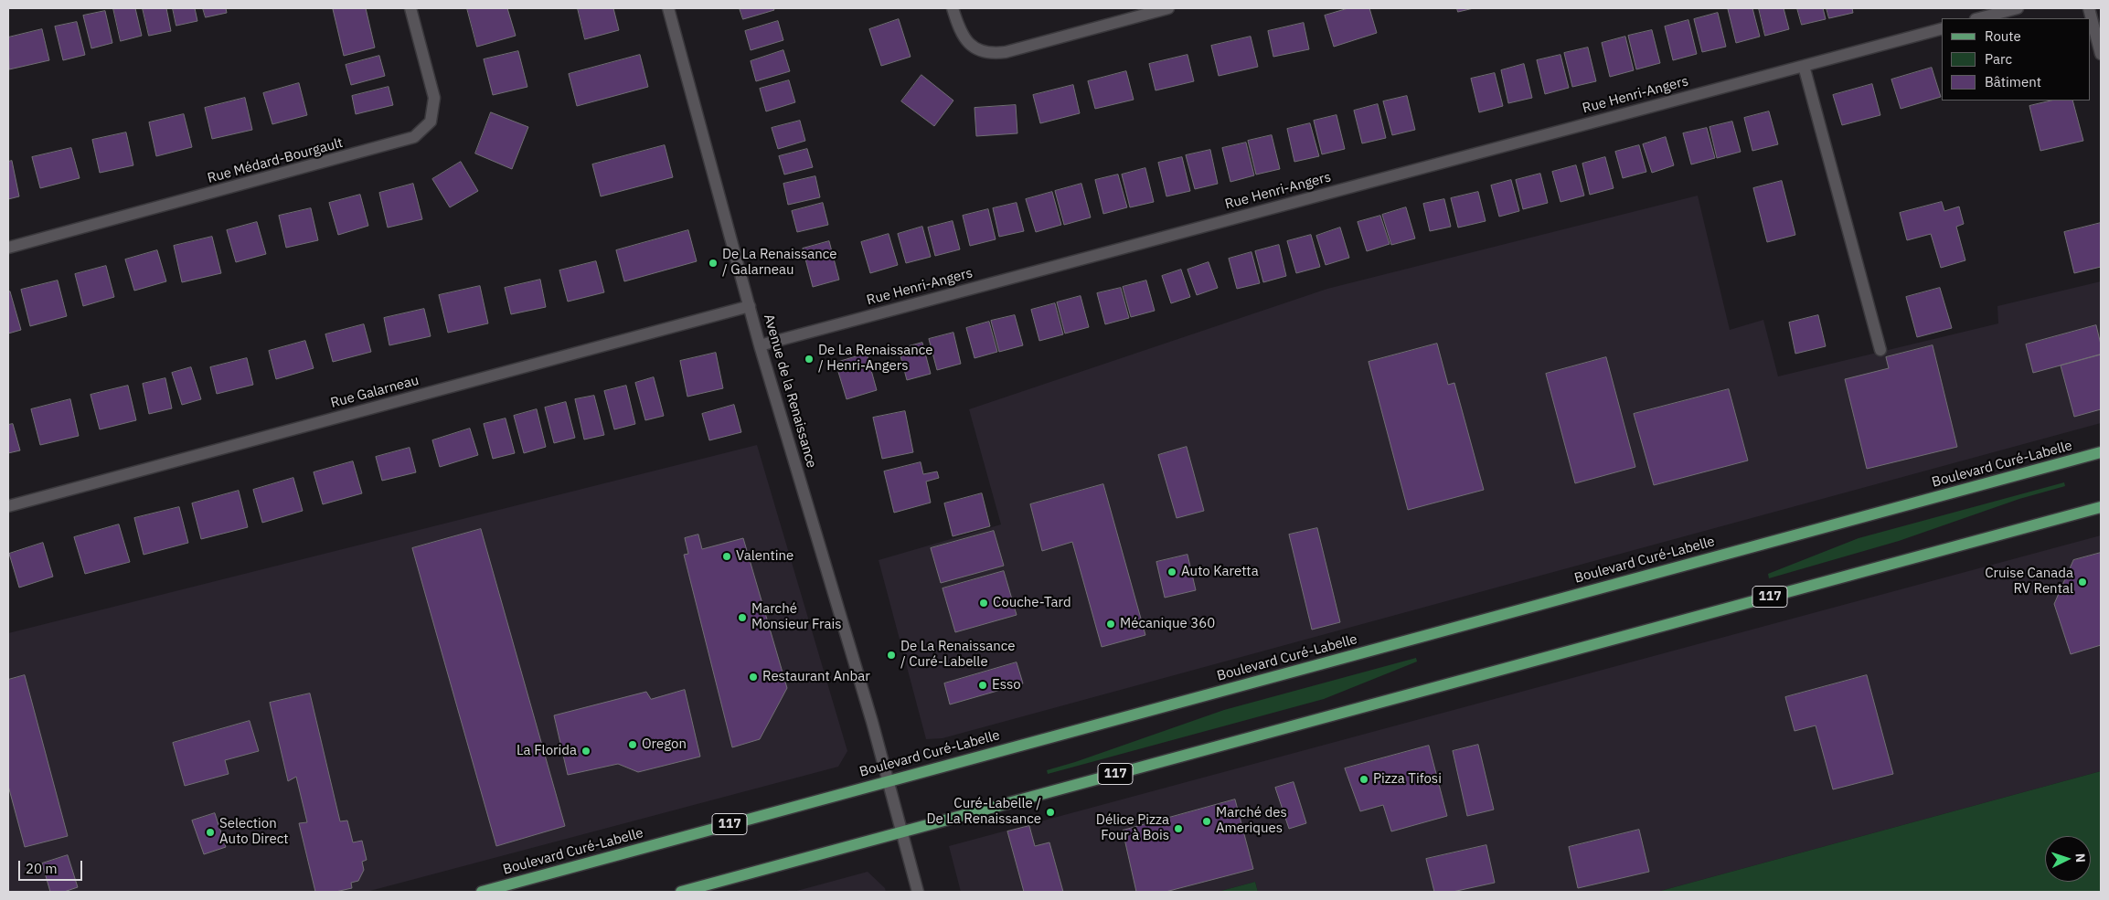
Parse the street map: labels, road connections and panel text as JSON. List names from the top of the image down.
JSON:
{
  "streets": {
    "main road": ["Boulevard Curé-Labelle", "117"],
    "street": [
      "Rue Henri-Angers",
      "Rue Médard-Bourgault",
      "Avenue de la Renaissance",
      "Rue Galarneau"
    ]
  },
  "crossings": [
    ["Rue Henri-Angers", "Avenue de la Renaissance"],
    ["Avenue de la Renaissance", "Rue Galarneau"],
    ["Avenue de la Renaissance", "Boulevard Curé-Labelle"],
    ["Avenue de la Renaissance", "117"]
  ],
  "places": [
    "De La Renaissance / Galarneau",
    "De La Renaissance / Henri-Angers",
    "Valentine",
    "Auto Karetta",
    "Cruise Canada RV Rental",
    "Couche-Tard",
    "Marché Monsieur Frais",
    "Mécanique 360",
    "De La Renaissance / Curé-Labelle",
    "Restaurant Anbar",
    "Esso",
    "Oregon",
    "La Florida",
    "Pizza Tifosi",
    "Curé-Labelle / De La Renaissance",
    "Marché des Ameriques",
    "Délice Pizza Four à Bois",
    "Selection Auto Direct"
  ],
  "legend": ["Route", "Parc", "Bâtiment"],
  "scale_bar": "20 m",
  "north": "right"
}
